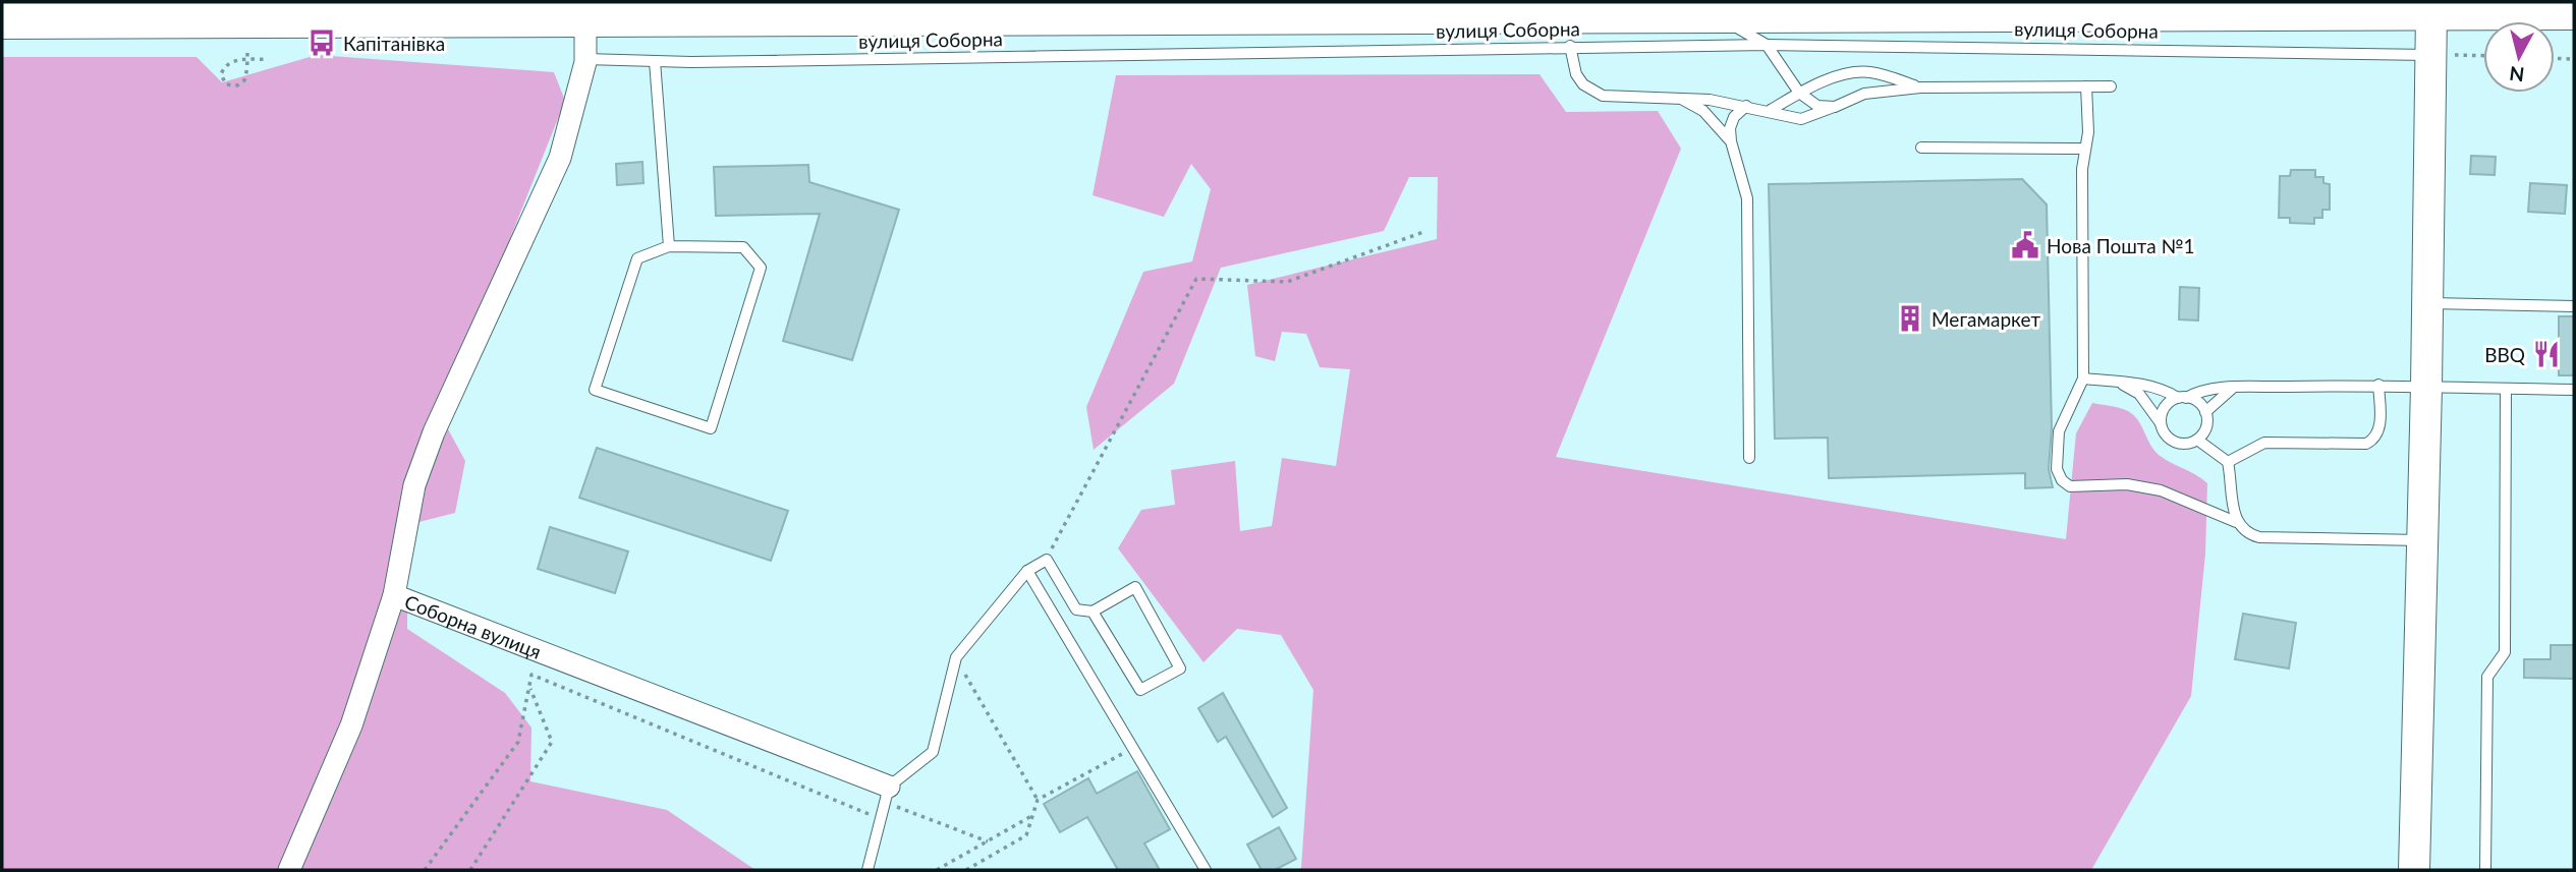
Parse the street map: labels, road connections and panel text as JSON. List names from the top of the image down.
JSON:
{
  "streets": {
    "street": ["Соборна вулиця"],
    "lane": ["вулиця Соборна"]
  },
  "crossings": [
    ["вулиця Соборна", "Соборна вулиця"]
  ],
  "places": {
    "bus stop": ["Капітанівка"],
    "public building": ["Нова Пошта №1"],
    "building": ["Мегамаркет"],
    "restaurant": ["BBQ"]
  },
  "north": "bottom"
}
